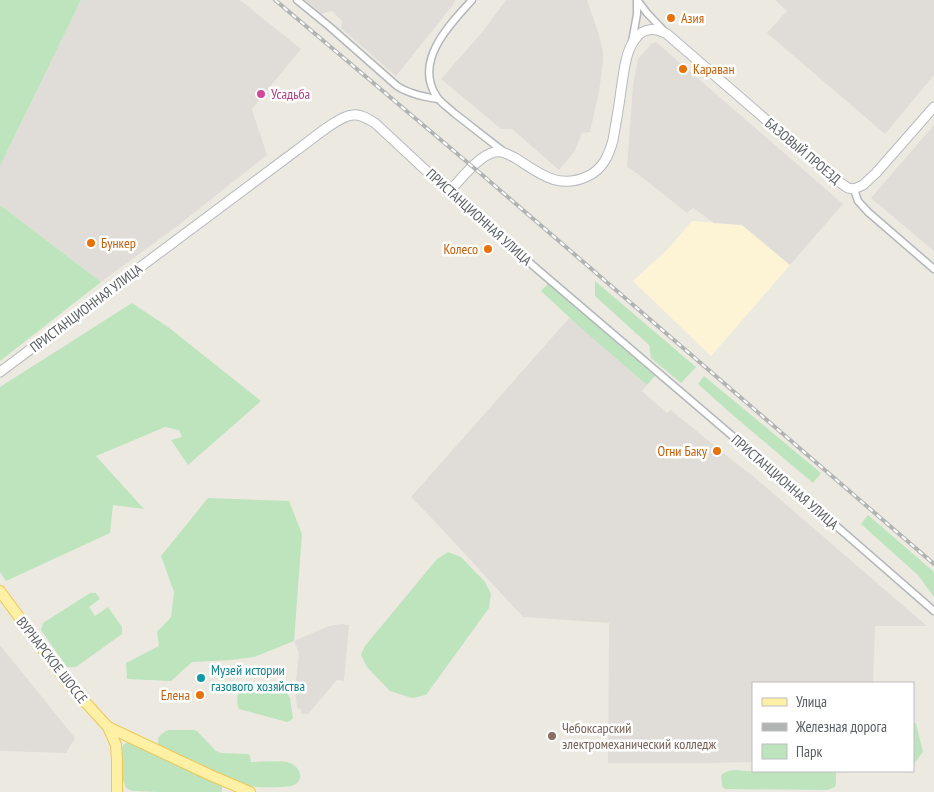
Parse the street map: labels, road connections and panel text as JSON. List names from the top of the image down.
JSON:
{
  "streets": {
    "main road": ["ВУРНАРСКОЕ ШОССЕ"],
    "street": ["БАЗОВЫЙ ПРОЕЗД", "ПРИСТАНЦИОННАЯ УЛИЦА"]
  },
  "places": [
    "Азия",
    "Караван",
    "Усадьба",
    "Бункер",
    "Колесо",
    "Огни Баку",
    "Музей истории газового хозяйства",
    "Елена",
    "Чебоксарский электромеханический колледж"
  ],
  "legend": ["Улица", "Железная дорога", "Парк"]
}
